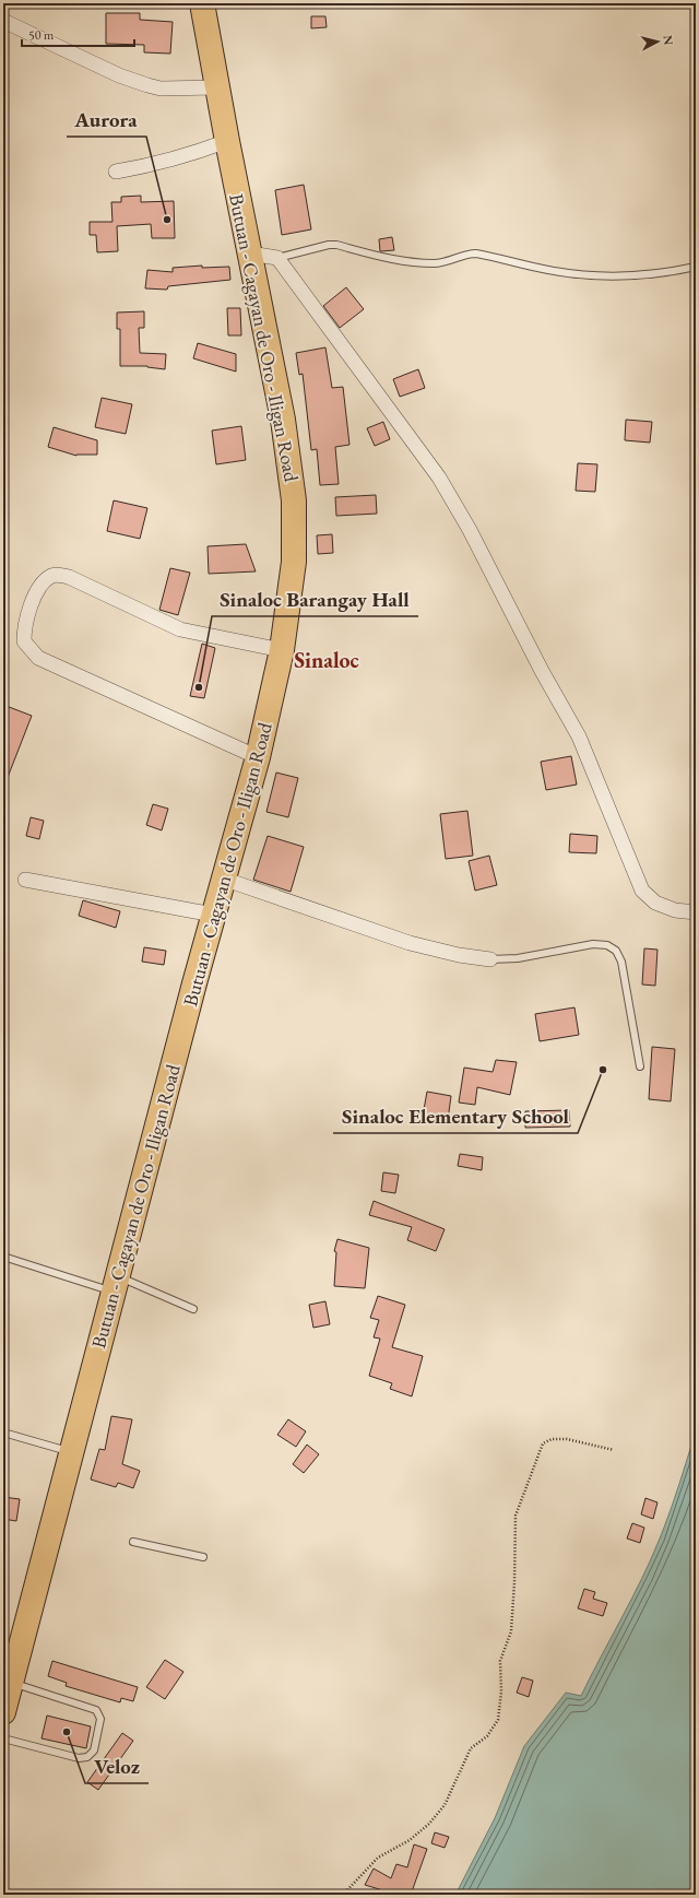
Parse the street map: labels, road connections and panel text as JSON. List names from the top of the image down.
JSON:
{
  "streets": {
    "highway": ["Butuan - Cagayan de Oro - Iligan Road"]
  },
  "districts": ["Sinaloc"],
  "places": [
    "Aurora",
    "Sinaloc Barangay Hall",
    "Sinaloc Elementary School",
    "Veloz"
  ],
  "scale_bar": "50 m",
  "north": "right"
}
